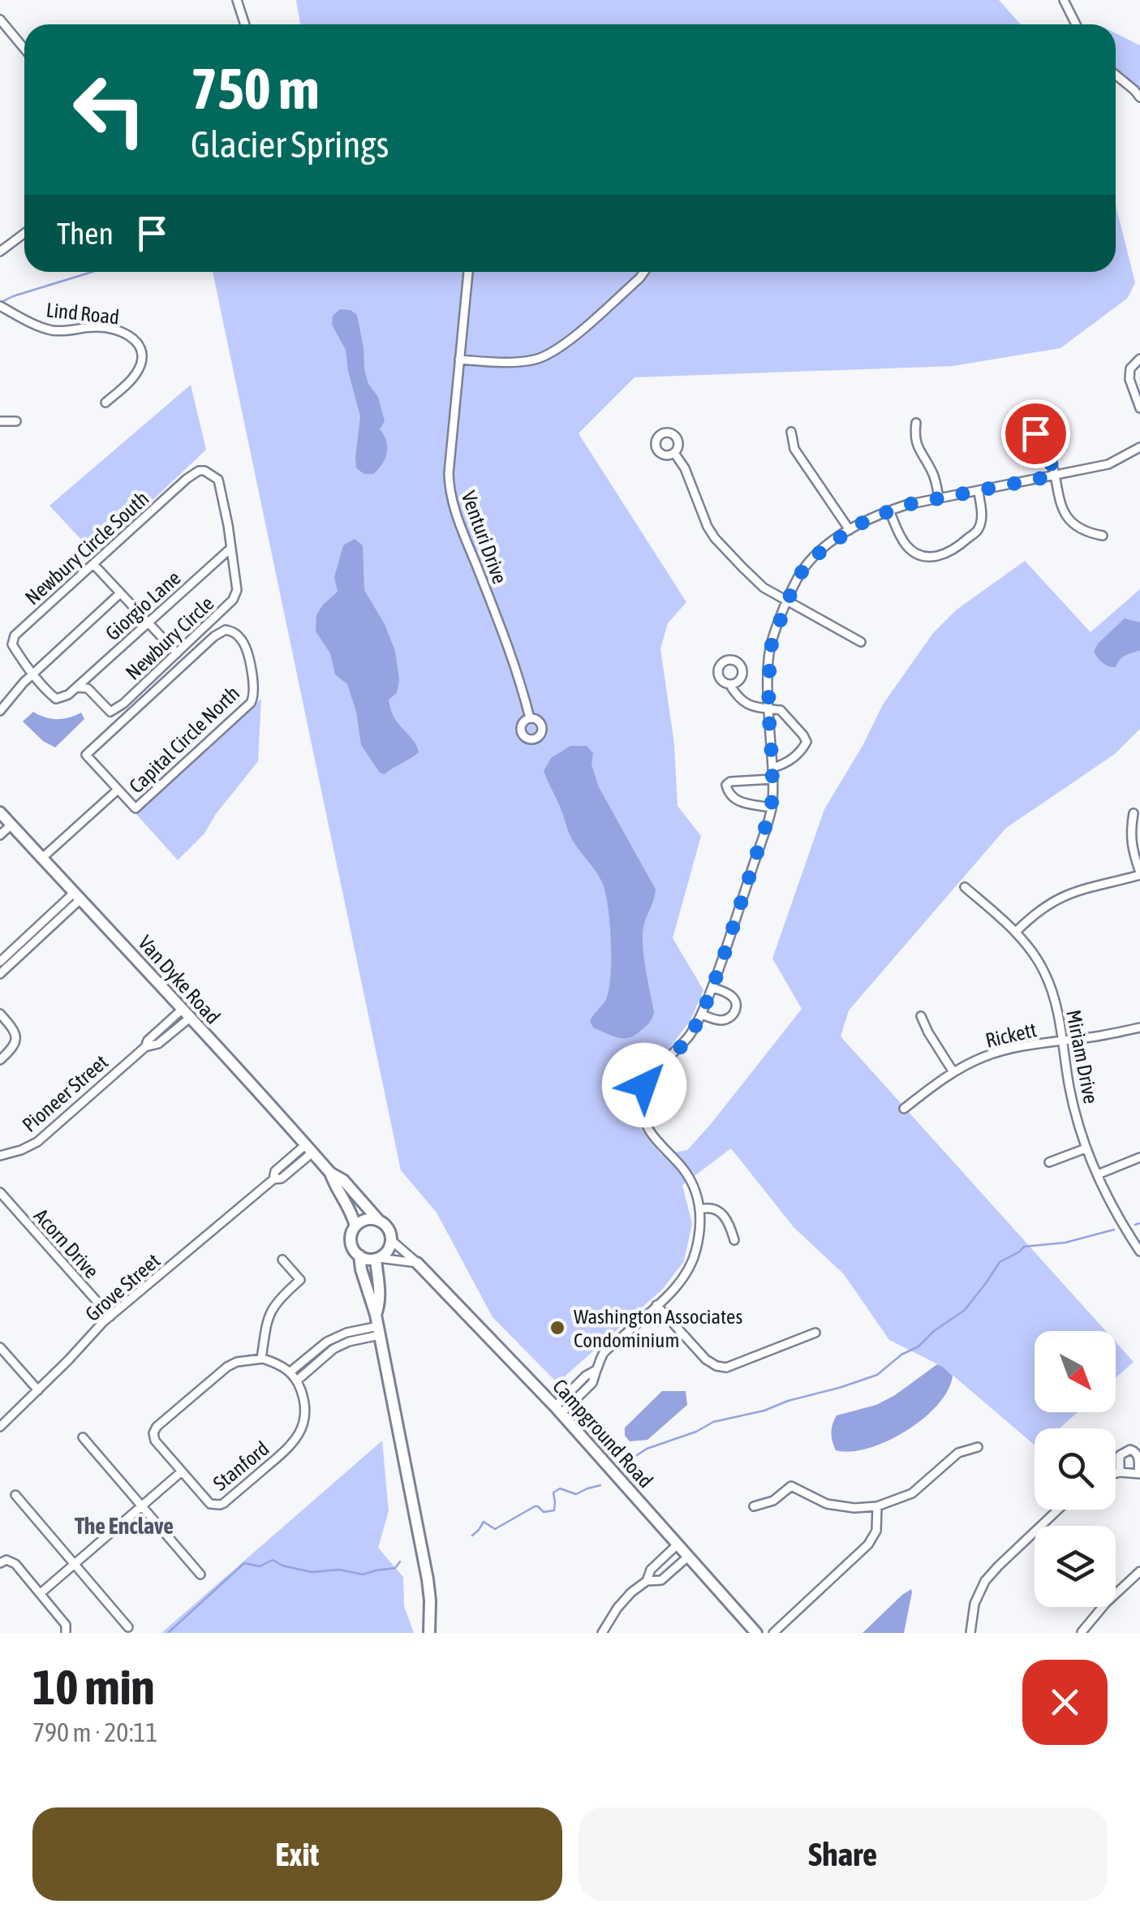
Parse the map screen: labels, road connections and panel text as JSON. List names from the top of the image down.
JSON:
{
  "streets": {
    "street": [
      "Lind Road",
      "Venturi Drive",
      "Newbury Circle South",
      "Giorgio Lane",
      "Newbury Circle",
      "Capital Circle North",
      "Van Dyke Road",
      "Rickett",
      "Miriam Drive",
      "Pioneer Street",
      "Acorn Drive",
      "Grove Street",
      "Campground Road",
      "Stanford"
    ]
  },
  "crossings": [
    ["Newbury Circle South", "Newbury Circle"],
    ["Giorgio Lane", "Newbury Circle"],
    ["Van Dyke Road", "Pioneer Street"],
    ["Van Dyke Road", "Grove Street"],
    ["Van Dyke Road", "Campground Road"],
    ["Rickett", "Miriam Drive"],
    ["Acorn Drive", "Grove Street"]
  ],
  "districts": ["The Enclave"],
  "places": ["Washington Associates Condominium"],
  "north": "bottom right",
  "page": {
    "turn": ["750 m", "Glacier Springs"],
    "then": "Then",
    "heading": ["10 min", "790 m · 20:11"],
    "buttons": ["Exit", "Share"]
  }
}
